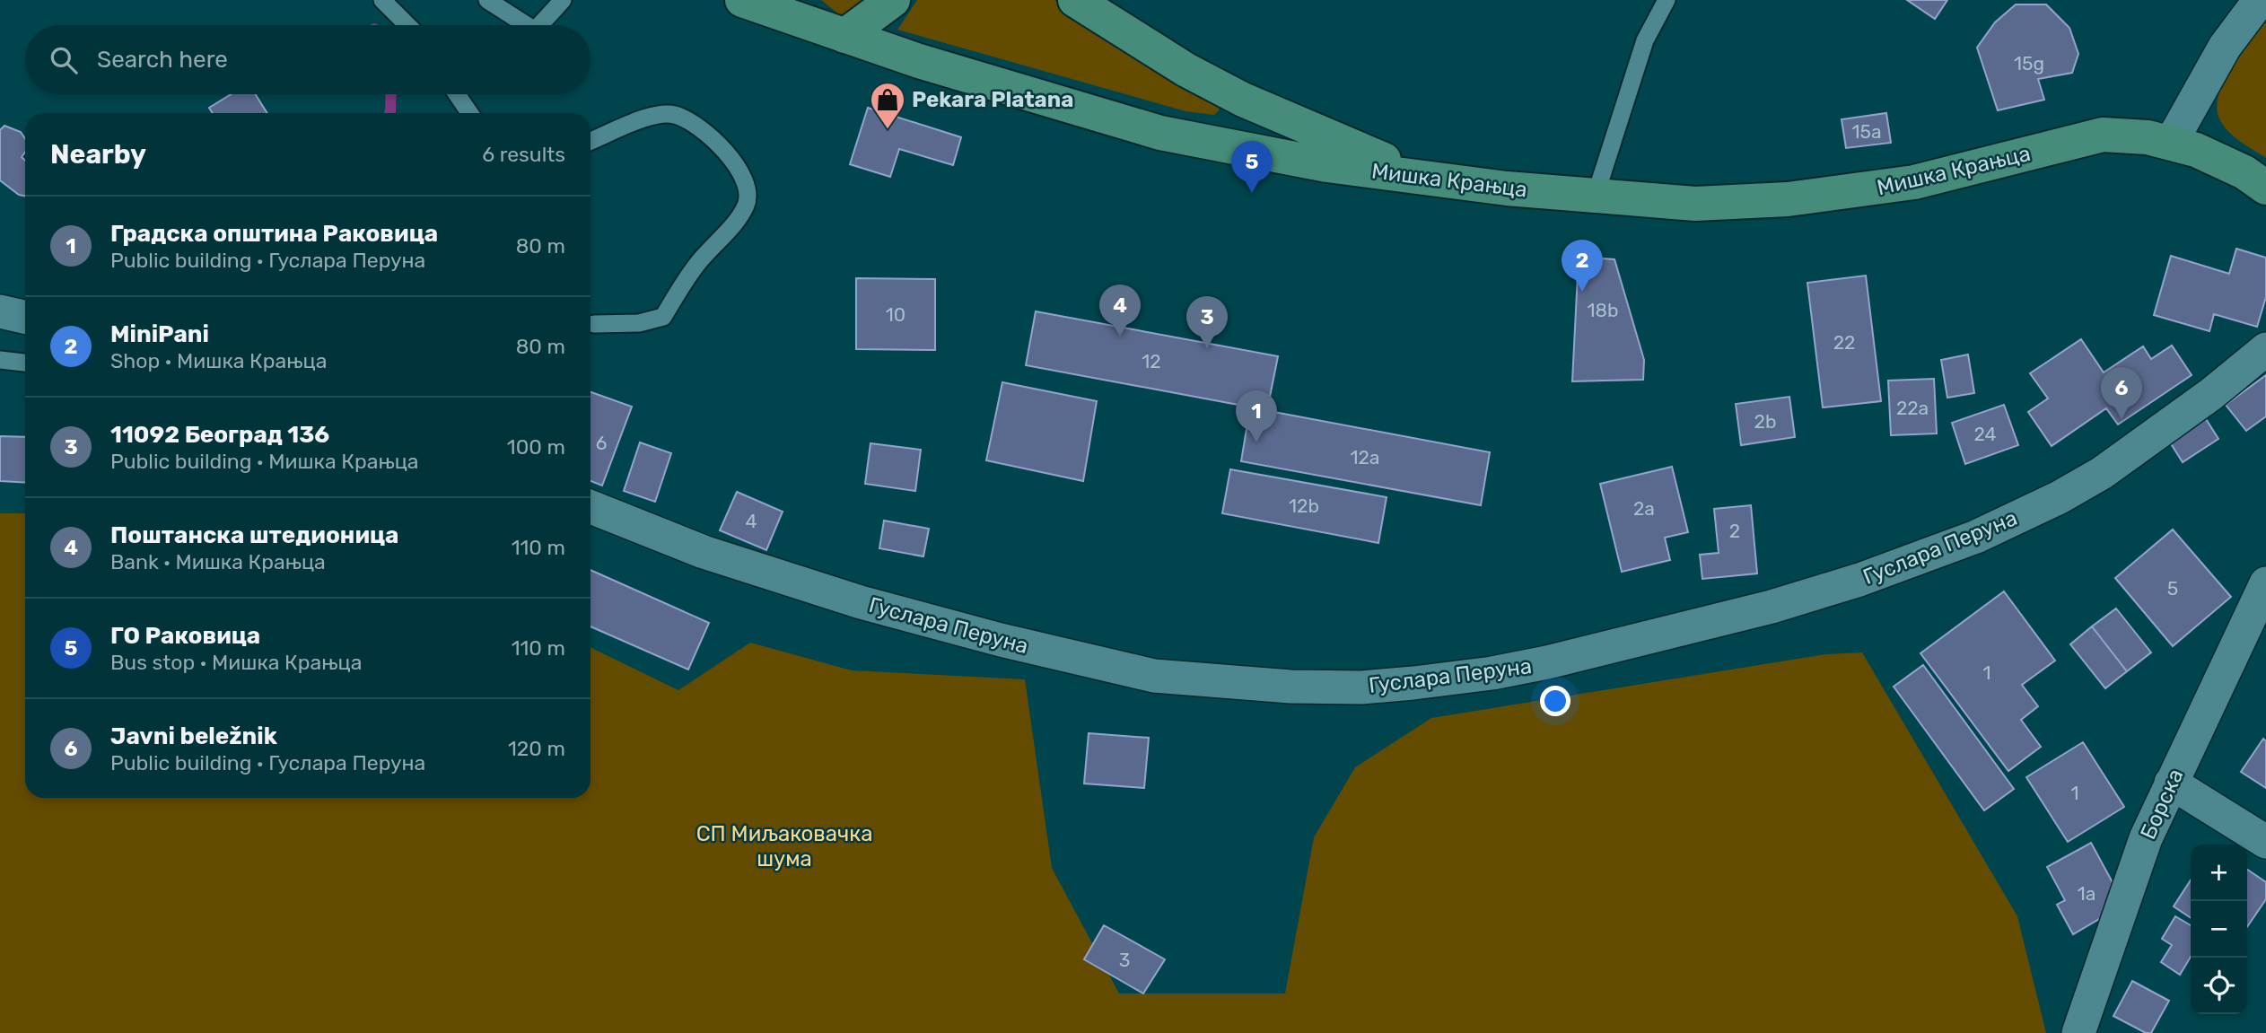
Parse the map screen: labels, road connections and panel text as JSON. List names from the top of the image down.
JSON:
{
  "streets": {
    "main road": ["Мишка Крањца"],
    "street": ["Гуслара Перуна", "Борска"]
  },
  "parks": ["СП Миљаковачка шума"],
  "places": {
    "shop": ["Pekara Platana"]
  },
  "house_numbers": [
    "15g",
    "15a",
    "18b",
    "10",
    "22",
    "12",
    "22a",
    "2b",
    "24",
    "6",
    "12a",
    "12b",
    "2a",
    "4",
    "2",
    "5",
    "1",
    "1",
    "1a",
    "3"
  ],
  "page": {
    "search": "Search here",
    "heading": ["Nearby", "6 results"],
    "pins": [
      "5",
      "2",
      "4",
      "3",
      "6",
      "1"
    ],
    "list": [
      {
        "mark": "1",
        "name": "Градска општина Раковица",
        "note": "Public building · Гуслара Перуна",
        "value": "80 m"
      },
      {
        "mark": "2",
        "name": "MiniPani",
        "note": "Shop · Мишка Крањца",
        "value": "80 m"
      },
      {
        "mark": "3",
        "name": "11092 Београд 136",
        "note": "Public building · Мишка Крањца",
        "value": "100 m"
      },
      {
        "mark": "4",
        "name": "Поштанска штедионица",
        "note": "Bank · Мишка Крањца",
        "value": "110 m"
      },
      {
        "mark": "5",
        "name": "ГО Раковица",
        "note": "Bus stop · Мишка Крањца",
        "value": "110 m"
      },
      {
        "mark": "6",
        "name": "Javni beležnik",
        "note": "Public building · Гуслара Перуна",
        "value": "120 m"
      }
    ],
    "map_buttons": ["+", "−"]
  }
}
